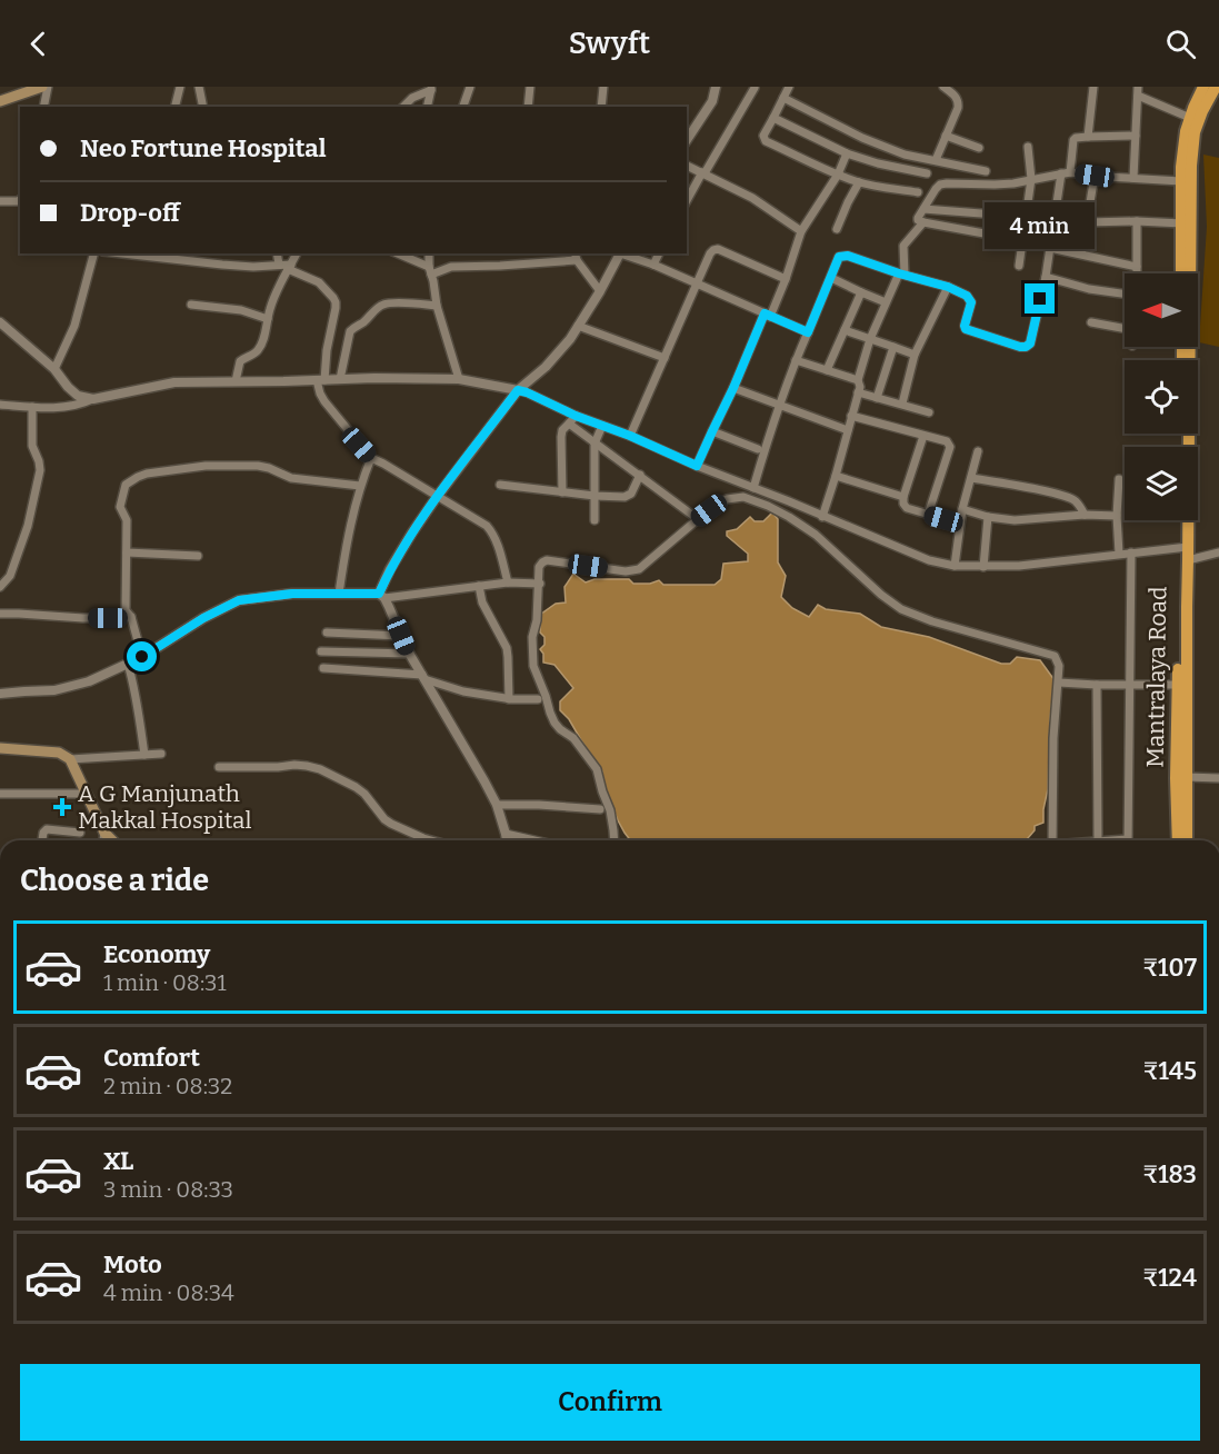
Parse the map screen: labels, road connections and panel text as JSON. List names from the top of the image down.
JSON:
{
  "streets": {
    "highway": ["Mantralaya Road"]
  },
  "places": {
    "health": ["A G Manjunath Makkal Hospital"]
  },
  "north": "left",
  "page": {
    "header": "Swyft",
    "banner": ["Neo Fortune Hospital", "Drop-off"],
    "bubble": "4 min",
    "heading": "Choose a ride",
    "list": [
      {
        "name": "Economy",
        "note": "1 min · 08:31",
        "value": "₹107"
      },
      {
        "name": "Comfort",
        "note": "2 min · 08:32",
        "value": "₹145"
      },
      {
        "name": "XL",
        "note": "3 min · 08:33",
        "value": "₹183"
      },
      {
        "name": "Moto",
        "note": "4 min · 08:34",
        "value": "₹124"
      }
    ],
    "buttons": "Confirm"
  }
}
